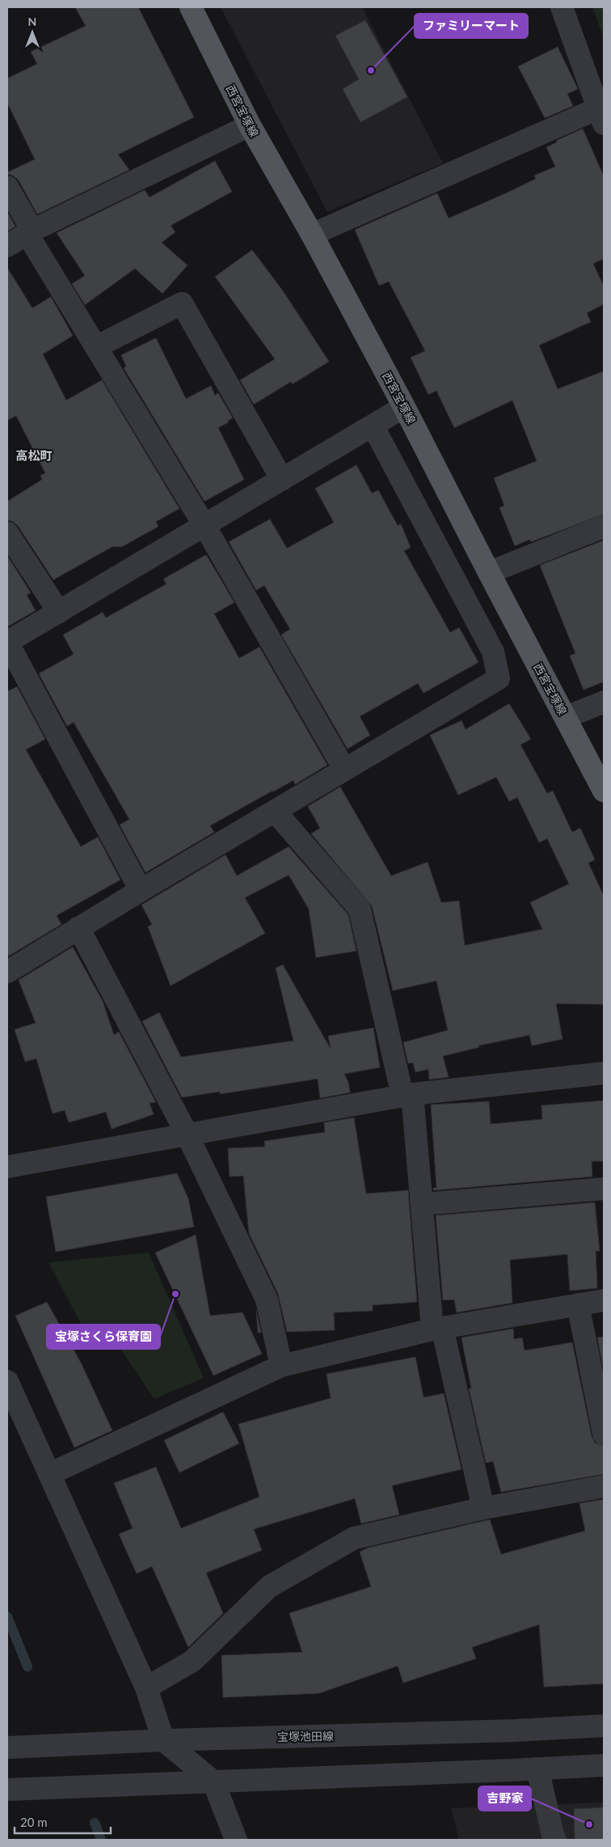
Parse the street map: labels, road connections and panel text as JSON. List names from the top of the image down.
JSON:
{
  "streets": {
    "main road": ["西宮宝塚線"],
    "street": ["宝塚池田線"]
  },
  "districts": ["高松町"],
  "places": ["ファミリーマート", "宝塚さくら保育園", "吉野家"],
  "scale_bar": "20 m",
  "north": "top"
}
